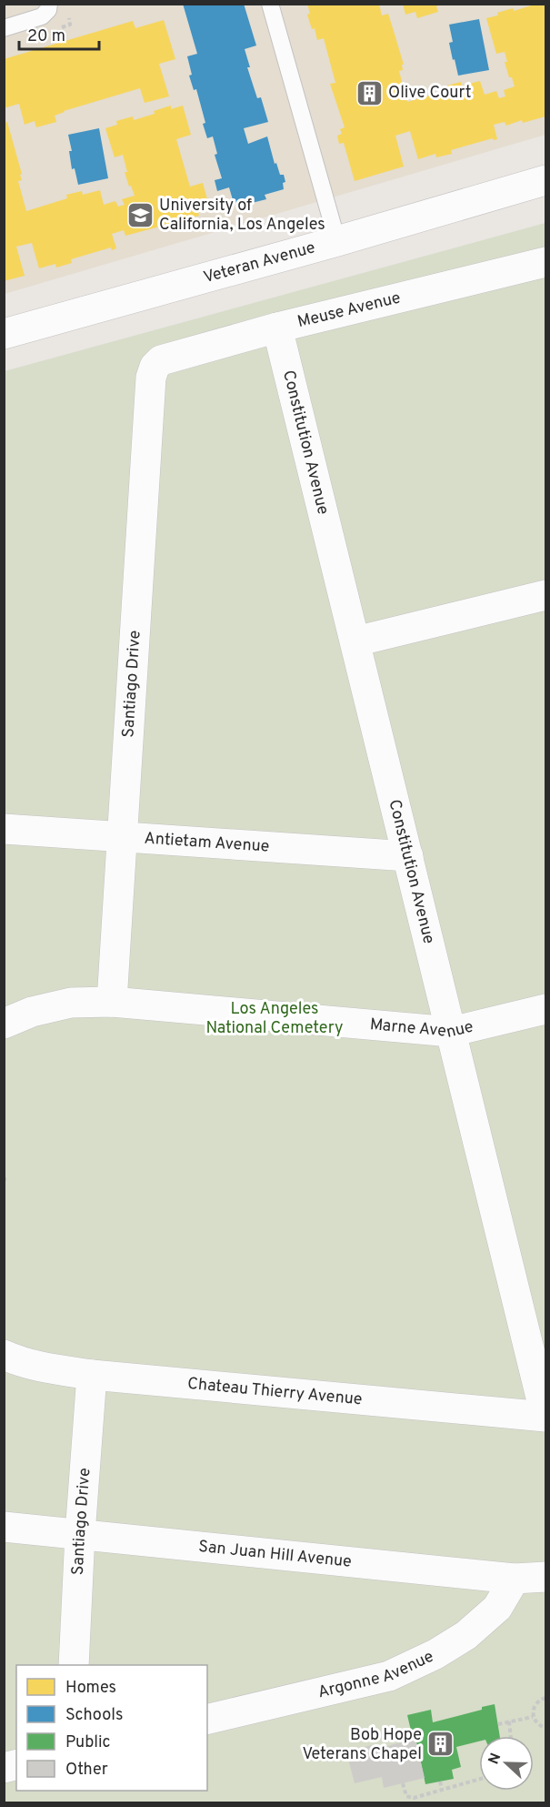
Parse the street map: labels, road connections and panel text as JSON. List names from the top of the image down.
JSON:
{
  "streets": {
    "street": [
      "Veteran Avenue",
      "Meuse Avenue",
      "Constitution Avenue",
      "Santiago Drive",
      "Antietam Avenue",
      "Marne Avenue",
      "Chateau Thierry Avenue",
      "San Juan Hill Avenue",
      "Argonne Avenue"
    ]
  },
  "crossings": [
    ["Meuse Avenue", "Constitution Avenue"],
    ["Meuse Avenue", "Santiago Drive"],
    ["Constitution Avenue", "Antietam Avenue"],
    ["Constitution Avenue", "Marne Avenue"],
    ["Constitution Avenue", "Chateau Thierry Avenue"],
    ["Santiago Drive", "Antietam Avenue"],
    ["Santiago Drive", "Marne Avenue"],
    ["Santiago Drive", "Chateau Thierry Avenue"],
    ["Santiago Drive", "San Juan Hill Avenue"],
    ["San Juan Hill Avenue", "Argonne Avenue"]
  ],
  "parks": ["Los Angeles National Cemetery"],
  "places": {
    "building": ["Olive Court", "Bob Hope Veterans Chapel"],
    "school or university": ["University of California, Los Angeles"]
  },
  "legend": [
    "Homes",
    "Schools",
    "Public",
    "Other"
  ],
  "scale_bar": "20 m",
  "north": "left"
}
